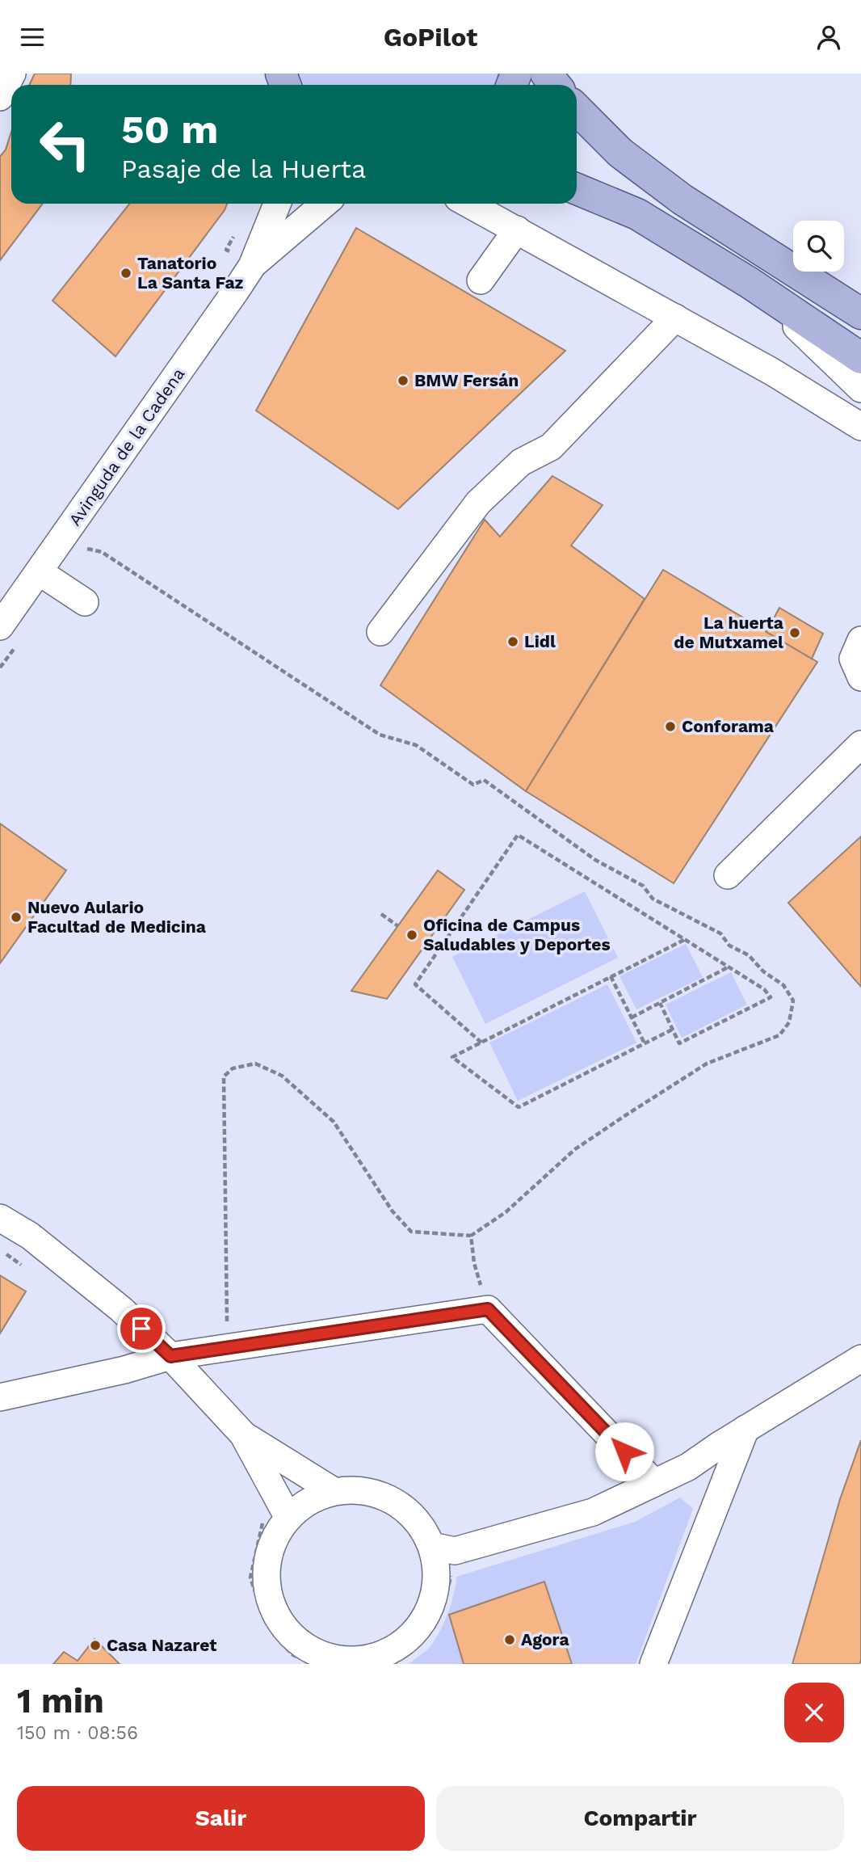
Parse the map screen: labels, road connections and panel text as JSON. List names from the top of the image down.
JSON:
{
  "streets": {
    "street": ["Avinguda de la Cadena"]
  },
  "places": [
    "Tanatorio La Santa Faz",
    "BMW Fersán",
    "La huerta de Mutxamel",
    "Lidl",
    "Conforama",
    "Nuevo Aulario Facultad de Medicina",
    "Oficina de Campus Saludables y Deportes",
    "Agora",
    "Casa Nazaret"
  ],
  "page": {
    "header": "GoPilot",
    "turn": ["50 m", "Pasaje de la Huerta"],
    "heading": ["1 min", "150 m · 08:56"],
    "buttons": ["Salir", "Compartir"]
  }
}
